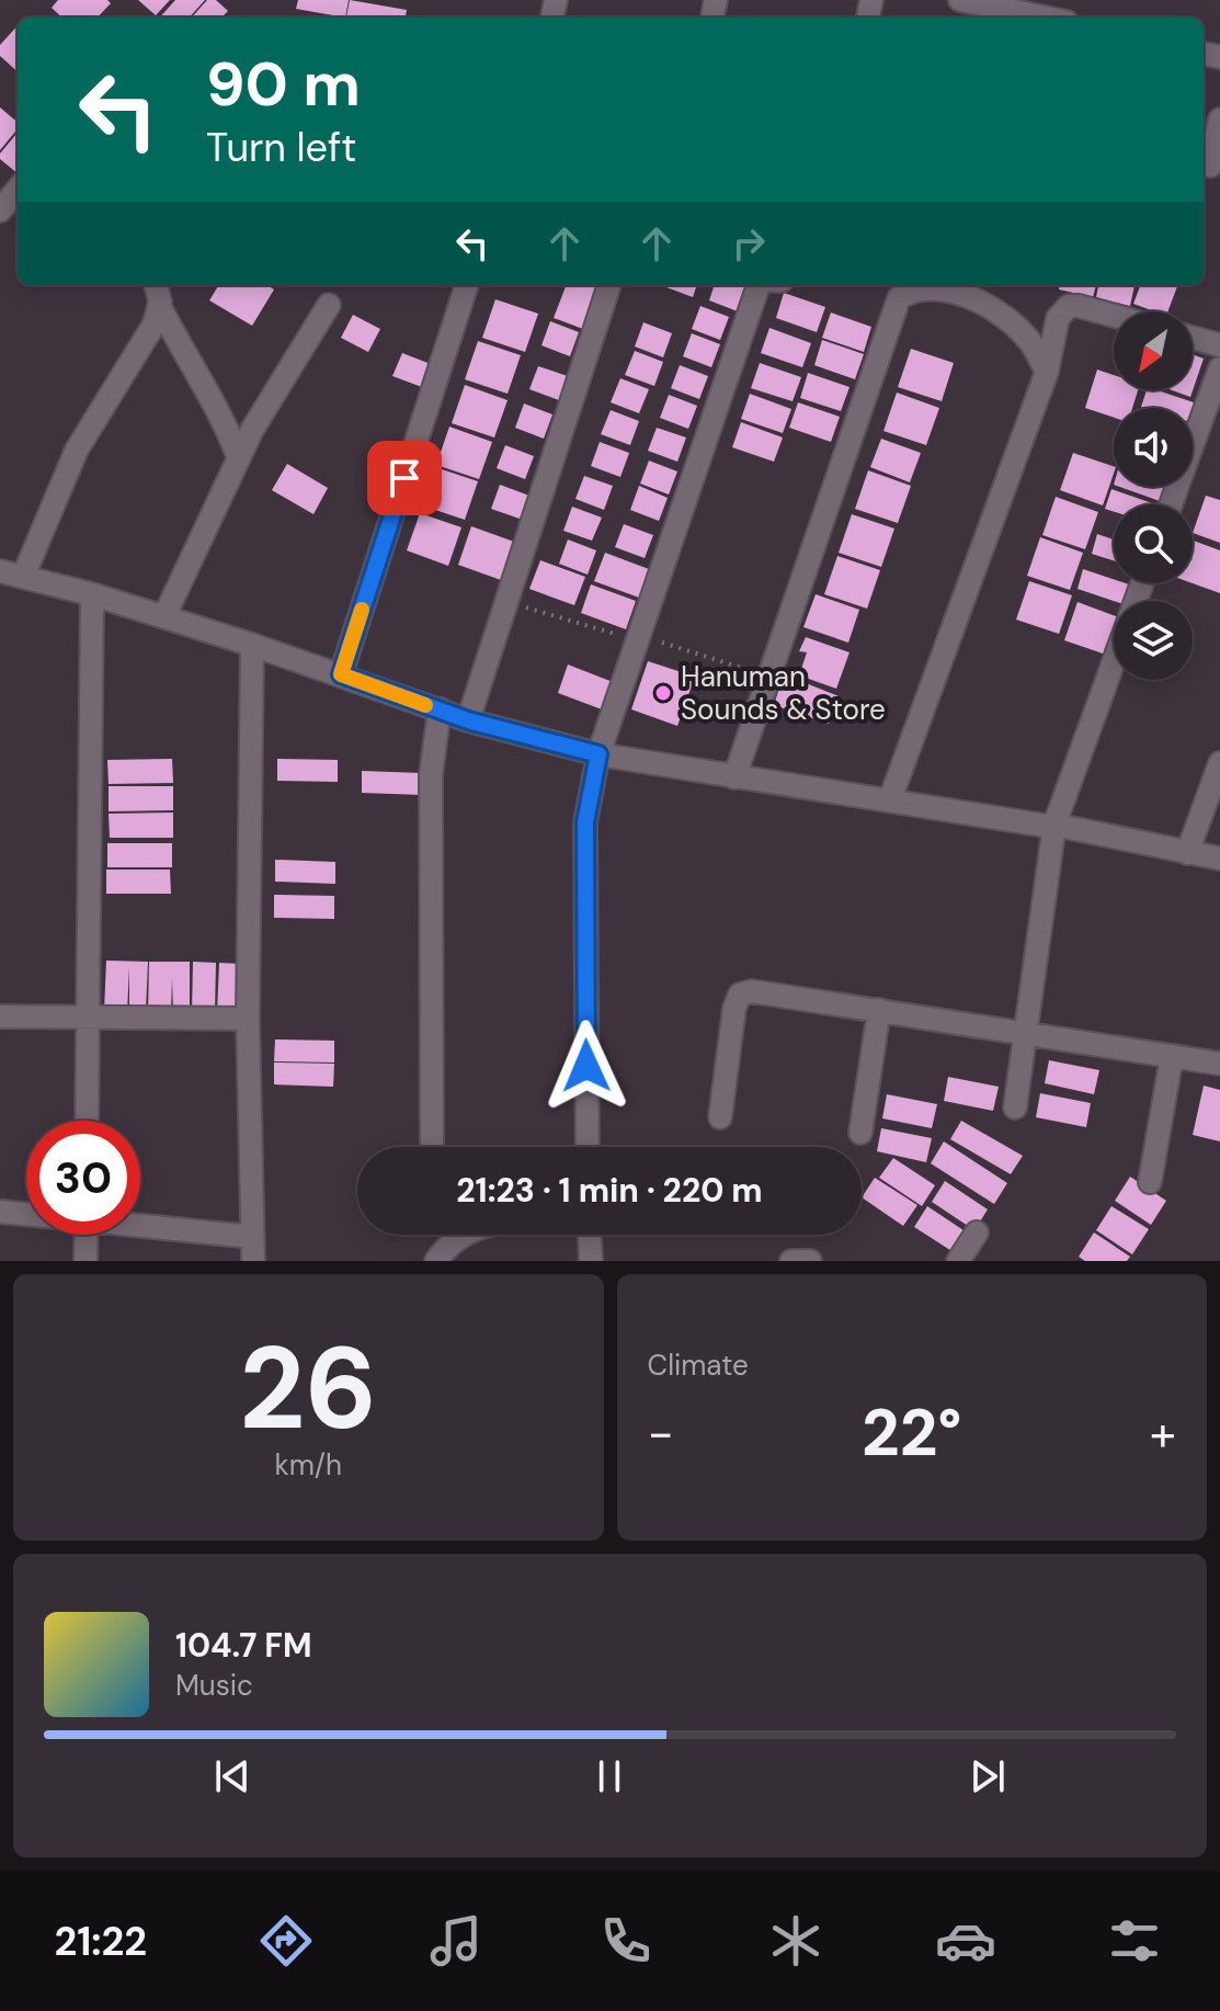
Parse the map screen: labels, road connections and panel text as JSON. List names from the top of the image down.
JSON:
{
  "places": ["Hanuman Sounds & Store"],
  "north": "bottom left",
  "page": {
    "turn": ["90 m", "Turn left"],
    "limit": "30",
    "trip": "21:23 · 1 min · 220 m",
    "tile": [
      ["26", "km/h"],
      "Climate"
    ],
    "heat": ["−", "22°", "+"],
    "song": ["104.7 FM", "Music"],
    "tabs": "21:22"
  }
}
